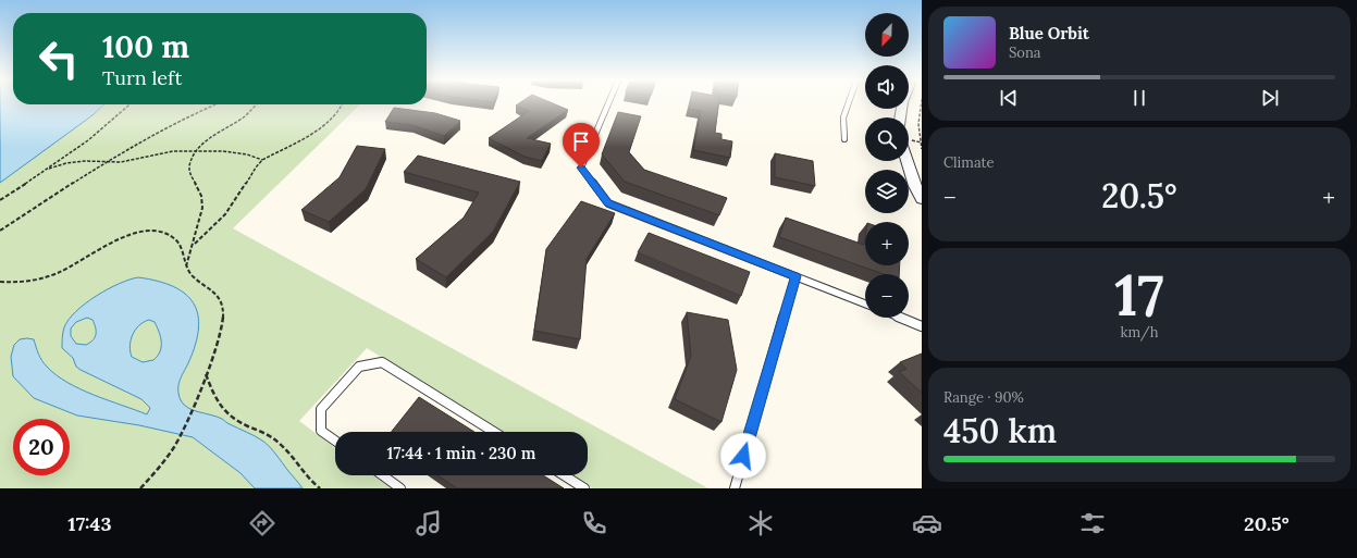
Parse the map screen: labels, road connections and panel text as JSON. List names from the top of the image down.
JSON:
{
  "north": "bottom left",
  "page": {
    "map_buttons": ["+", "−"],
    "turn": ["100 m", "Turn left"],
    "song": ["Blue Orbit", "Sona"],
    "tile": [
      "Climate",
      ["17", "km/h"],
      ["Range · 90%", "450 km"]
    ],
    "heat": ["−", "20.5°", "+"],
    "limit": "20",
    "trip": "17:44 · 1 min · 230 m",
    "tabs": ["17:43", "20.5°"]
  }
}
